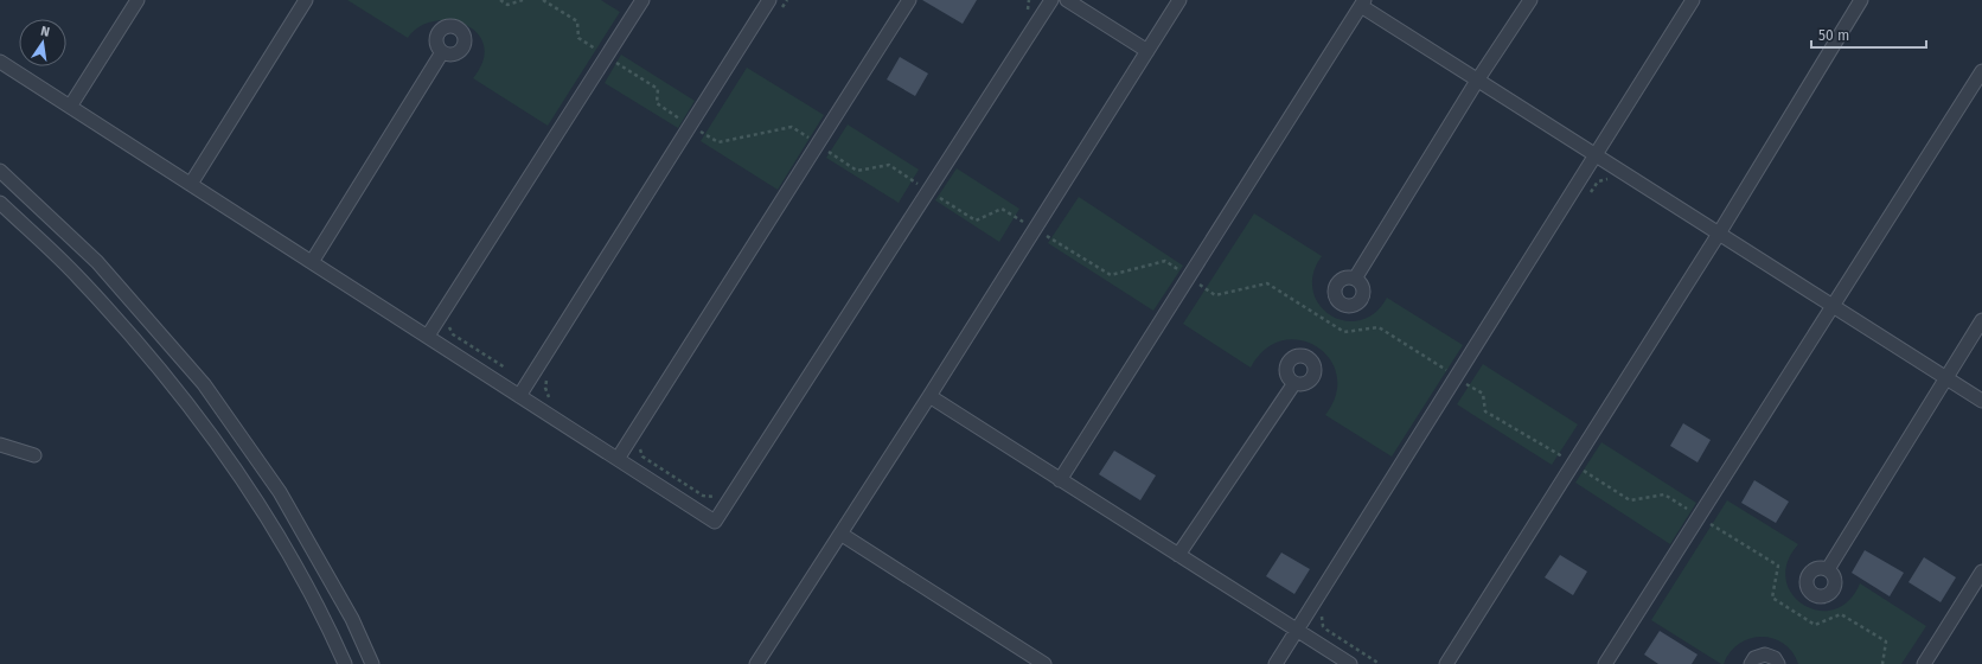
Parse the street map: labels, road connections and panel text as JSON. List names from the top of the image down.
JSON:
{
  "scale_bar": "50 m",
  "north": "top"
}
